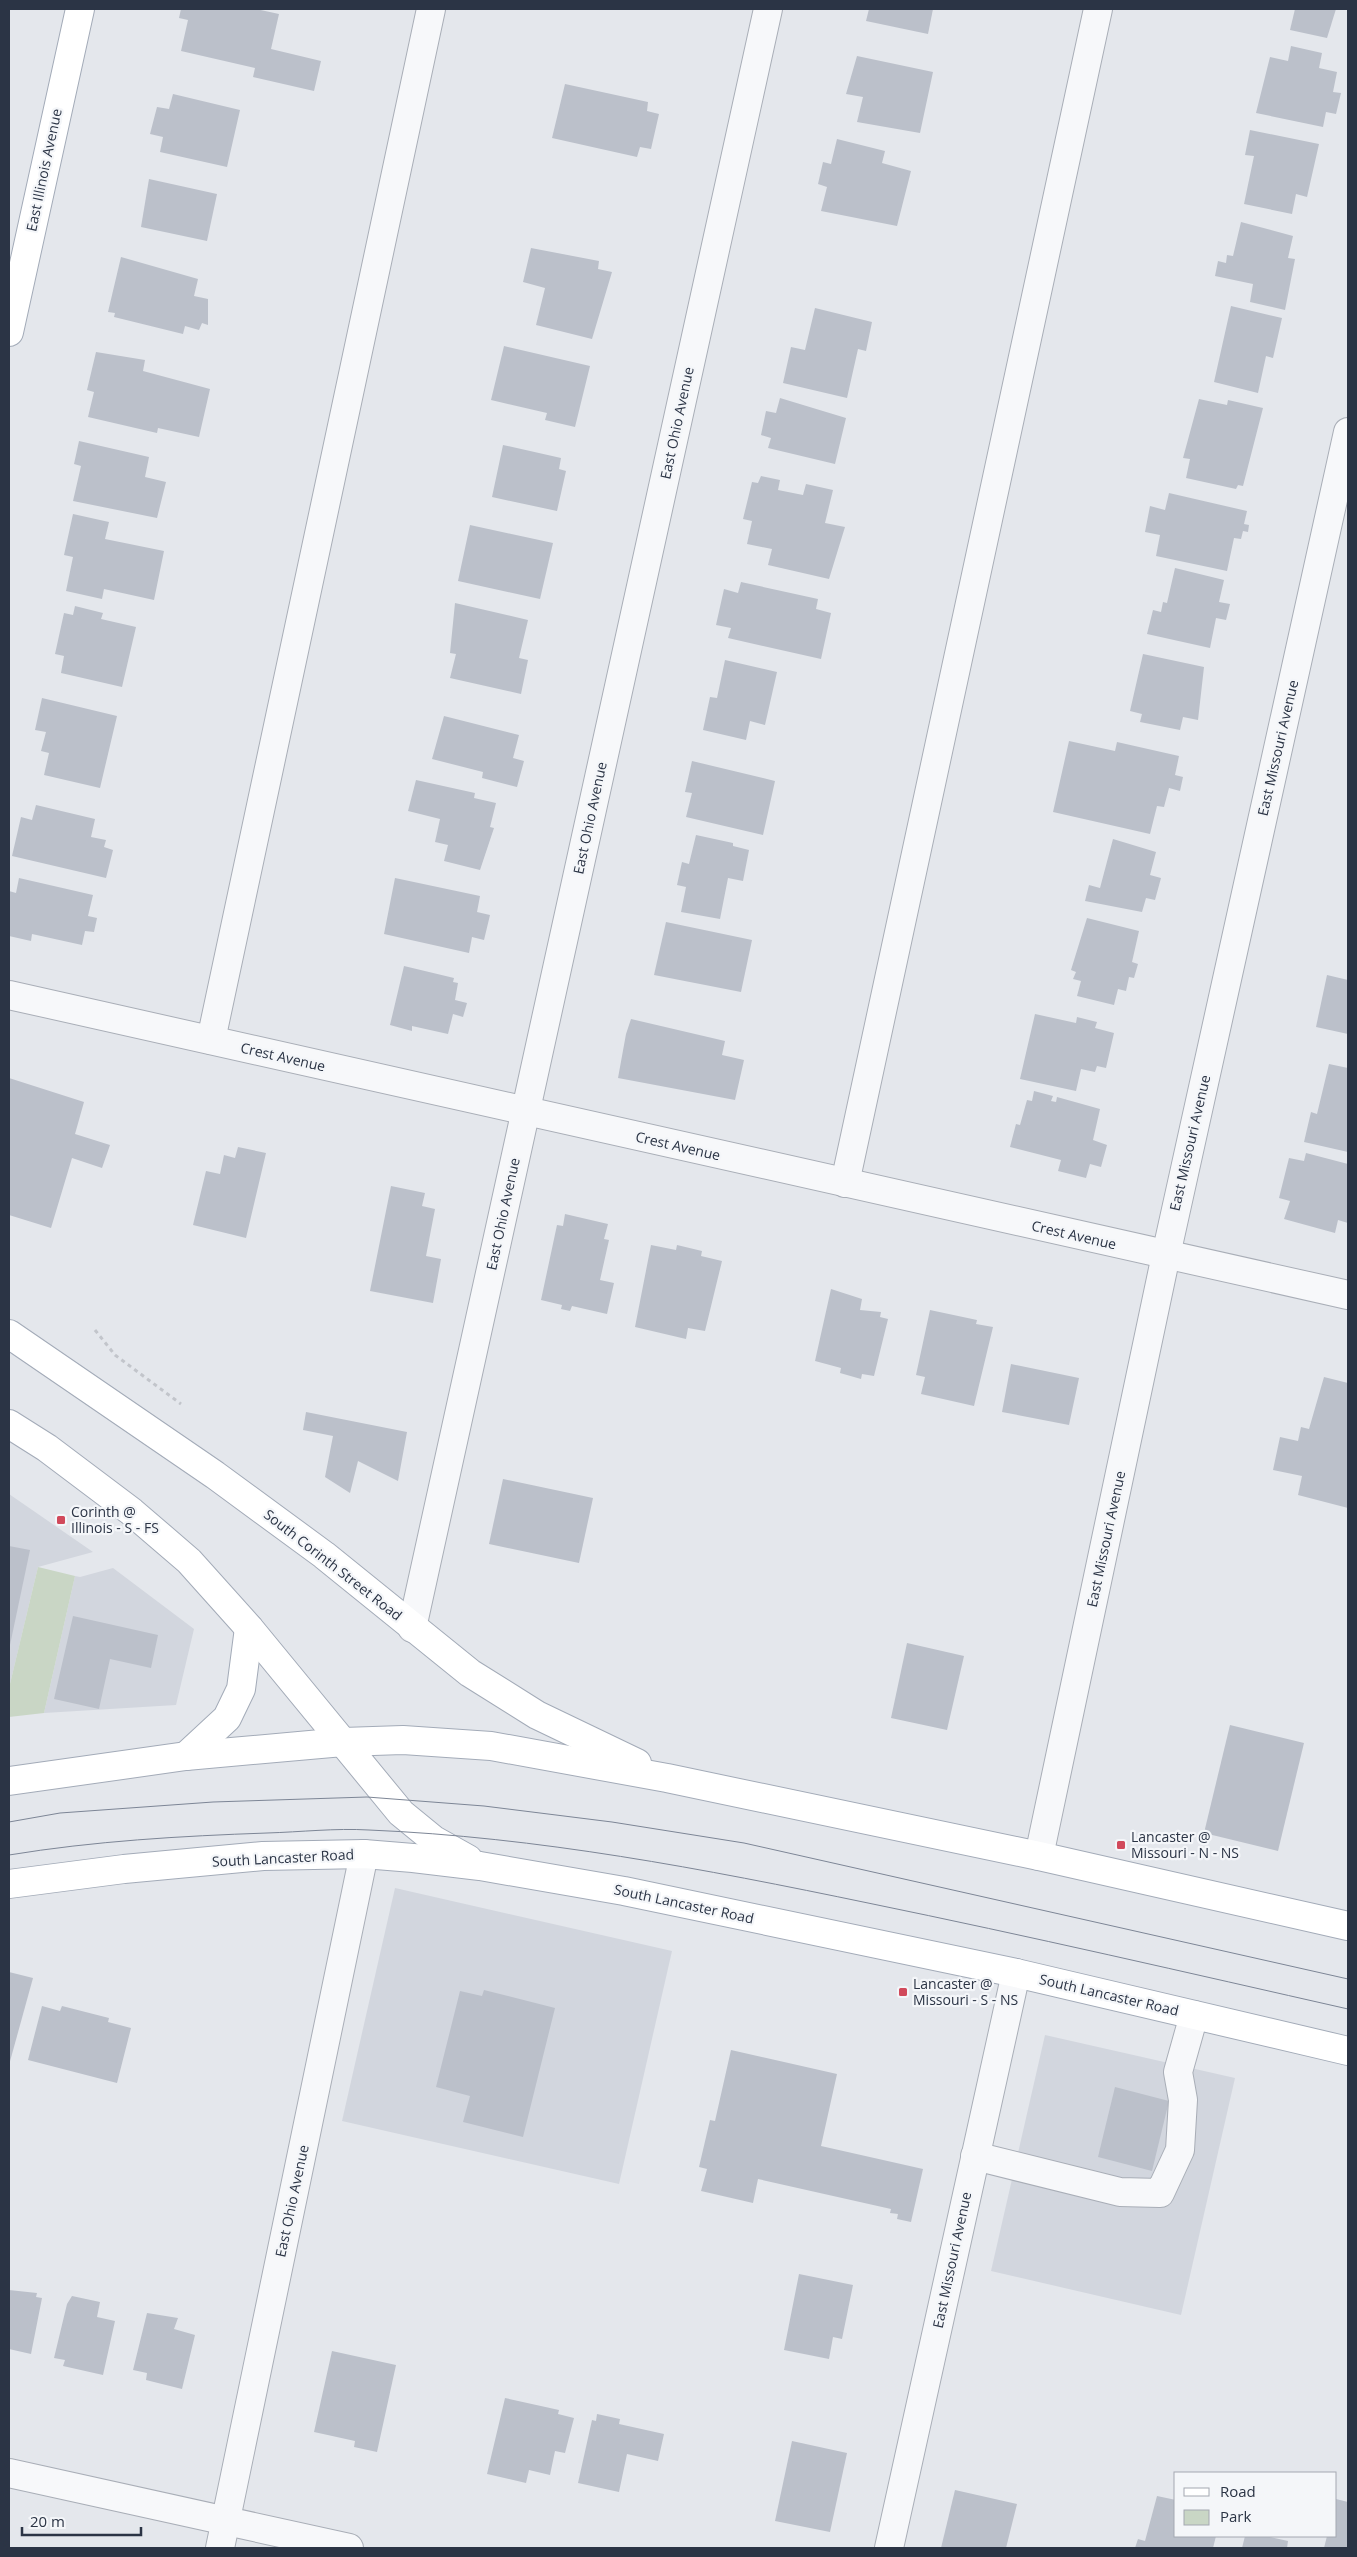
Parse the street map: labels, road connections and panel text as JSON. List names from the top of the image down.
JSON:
{
  "streets": {
    "main road": ["East Illinois Avenue", "South Corinth Street Road", "South Lancaster Road"],
    "street": ["East Ohio Avenue", "East Missouri Avenue", "Crest Avenue"]
  },
  "crossings": [
    ["East Ohio Avenue", "Crest Avenue"],
    ["East Ohio Avenue", "South Corinth Street Road"],
    ["East Ohio Avenue", "South Lancaster Road"],
    ["East Missouri Avenue", "Crest Avenue"],
    ["East Missouri Avenue", "South Lancaster Road"]
  ],
  "places": {
    "transit": ["Corinth @ Illinois - S - FS", "Lancaster @ Missouri - N - NS", "Lancaster @ Missouri - S - NS"]
  },
  "legend": ["Road", "Park"],
  "scale_bar": "20 m"
}
